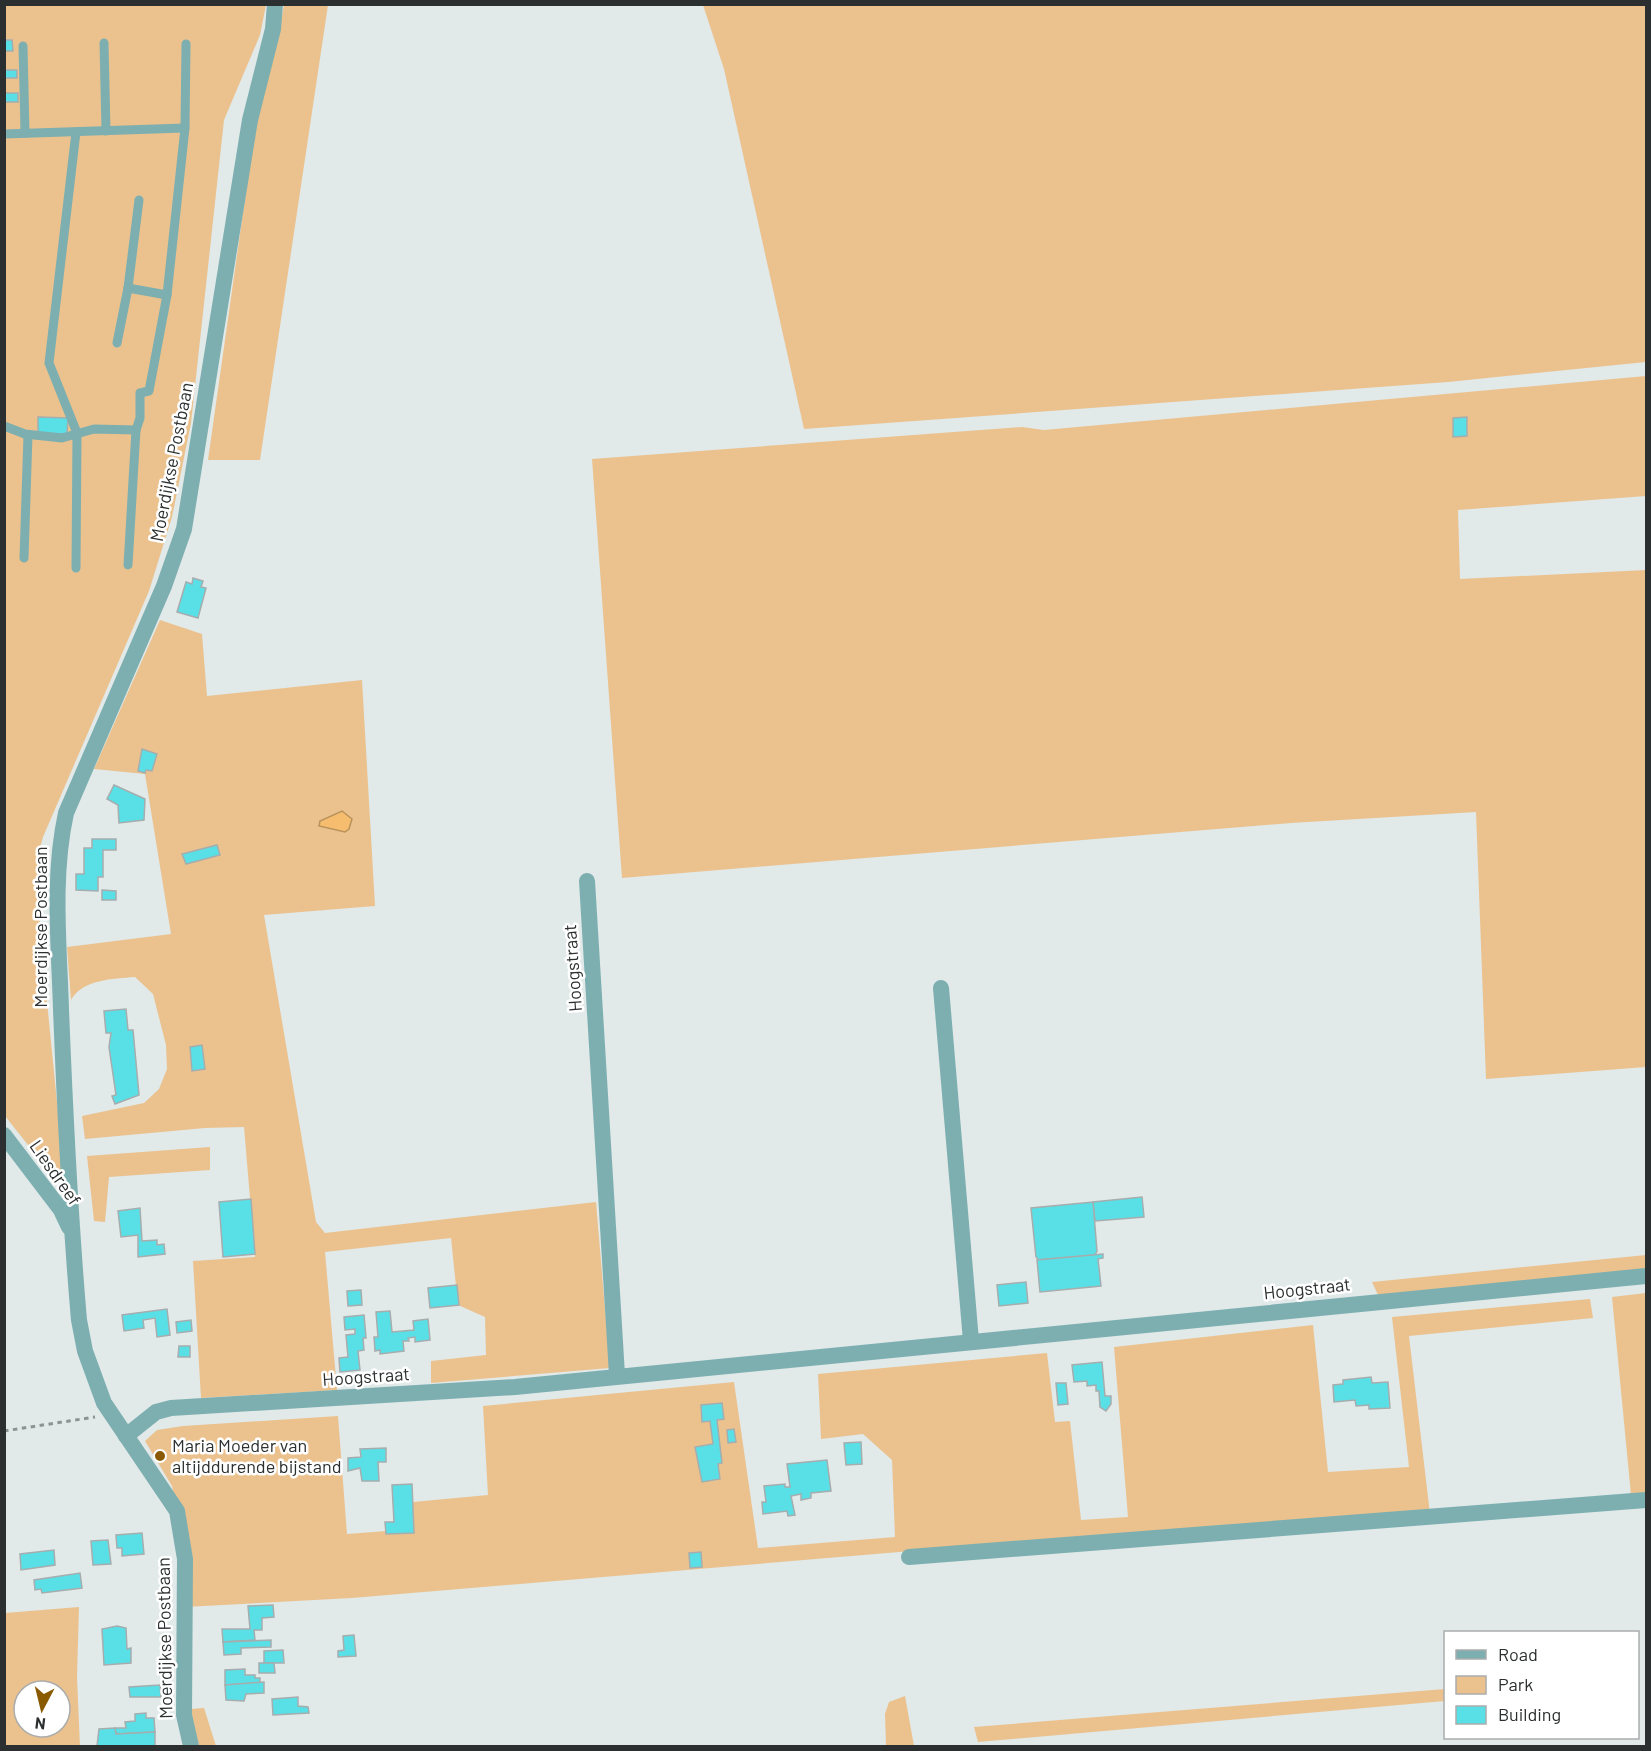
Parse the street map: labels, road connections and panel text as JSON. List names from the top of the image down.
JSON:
{
  "streets": {
    "street": ["Moerdijkse Postbaan", "Hoogstraat", "Liesdreef"]
  },
  "crossings": [
    ["Moerdijkse Postbaan", "Hoogstraat"],
    ["Moerdijkse Postbaan", "Liesdreef"]
  ],
  "places": ["Maria Moeder van altijddurende bijstand"],
  "legend": ["Road", "Park", "Building"],
  "north": "bottom"
}
